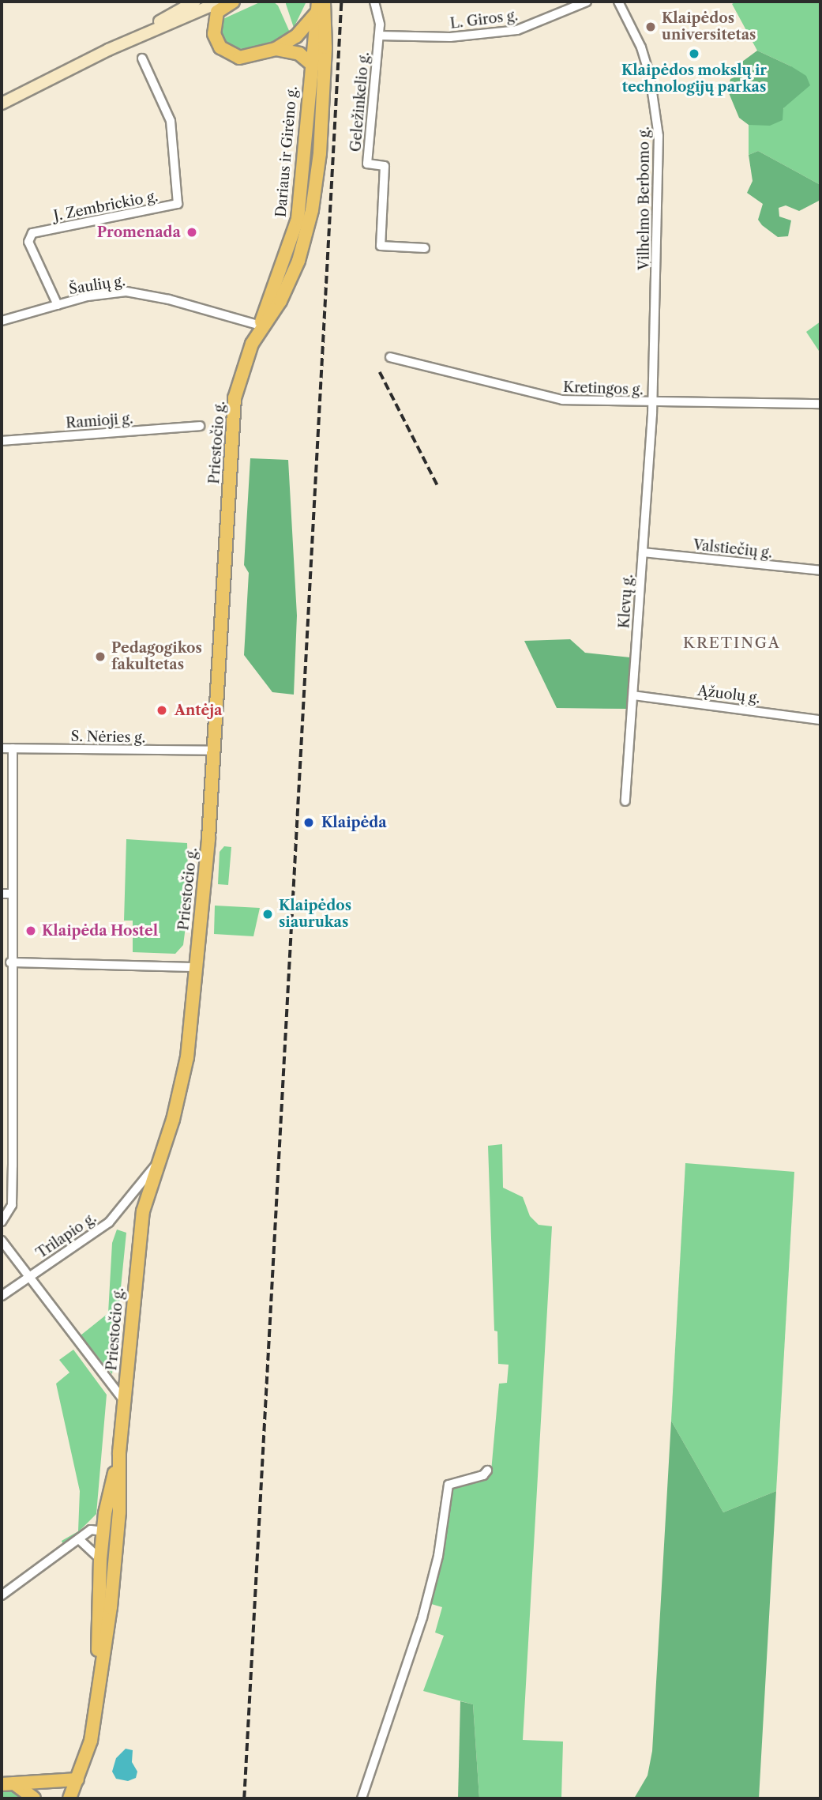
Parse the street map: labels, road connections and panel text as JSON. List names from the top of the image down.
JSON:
{
  "streets": {
    "main road": ["Dariaus ir Girėno g.", "Priestočio g."],
    "street": [
      "L. Giros g.",
      "Geležinkelio g.",
      "Vilhelmo Berbomo g.",
      "J. Zembrickio g.",
      "Šaulių g.",
      "Kretingos g.",
      "Ramioji g.",
      "Valstiečių g.",
      "Klevų g.",
      "Ąžuolų g.",
      "S. Nėries g.",
      "Trilapio g."
    ]
  },
  "crossings": [
    ["L. Giros g.", "Geležinkelio g."],
    ["Dariaus ir Girėno g.", "Šaulių g."],
    ["Dariaus ir Girėno g.", "Priestočio g."],
    ["Vilhelmo Berbomo g.", "Kretingos g."],
    ["Vilhelmo Berbomo g.", "Klevų g."],
    ["J. Zembrickio g.", "Šaulių g."],
    ["Šaulių g.", "Priestočio g."],
    ["Kretingos g.", "Klevų g."],
    ["Priestočio g.", "S. Nėries g."],
    ["Priestočio g.", "Trilapio g."],
    ["Valstiečių g.", "Klevų g."],
    ["Klevų g.", "Ąžuolų g."]
  ],
  "districts": ["KRETINGA"],
  "places": [
    "Klaipėdos universitetas",
    "Klaipėdos mokslų ir technologijų parkas",
    "Promenada",
    "Pedagogikos fakultetas",
    "Antėja",
    "Klaipėda",
    "Klaipėdos siaurukas",
    "Klaipėda Hostel"
  ]
}
